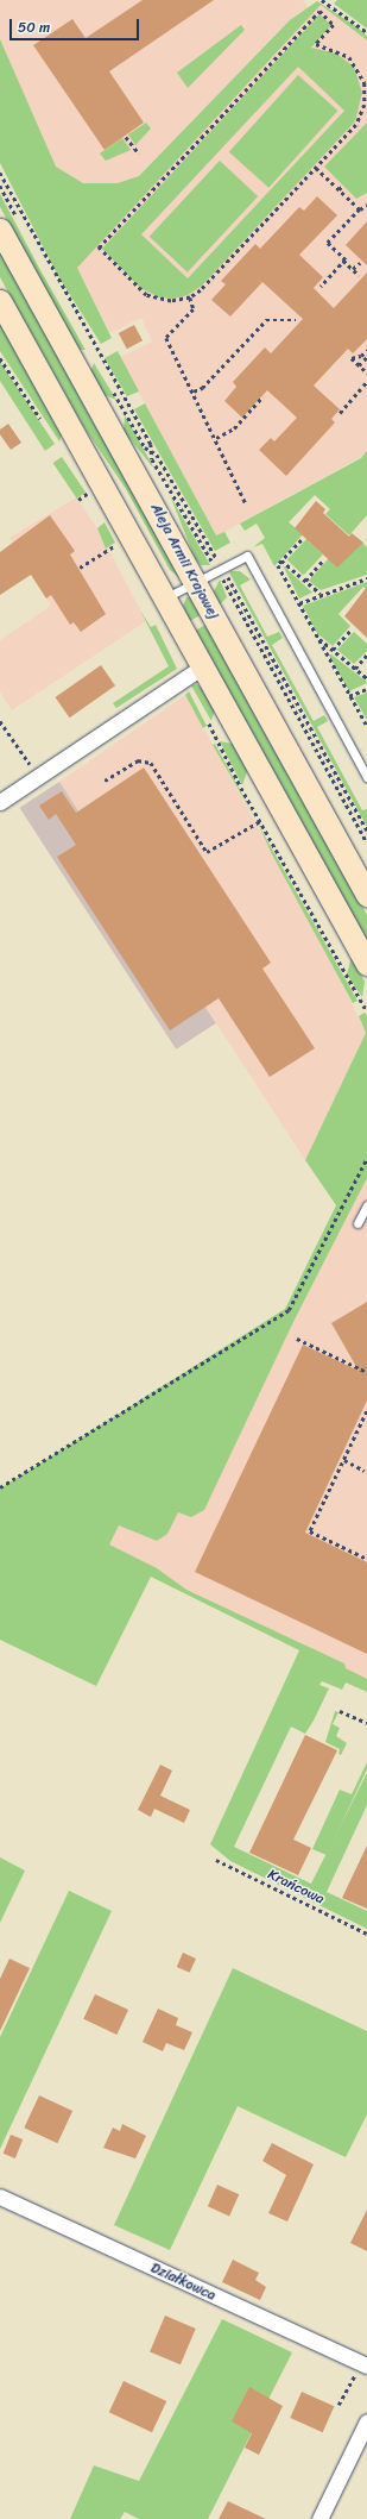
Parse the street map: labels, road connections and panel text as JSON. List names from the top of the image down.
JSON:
{
  "streets": {
    "street": ["Aleja Armii Krajowej", "Działkowca"],
    "path": ["Krańcowa"]
  },
  "scale_bar": "50 m"
}
